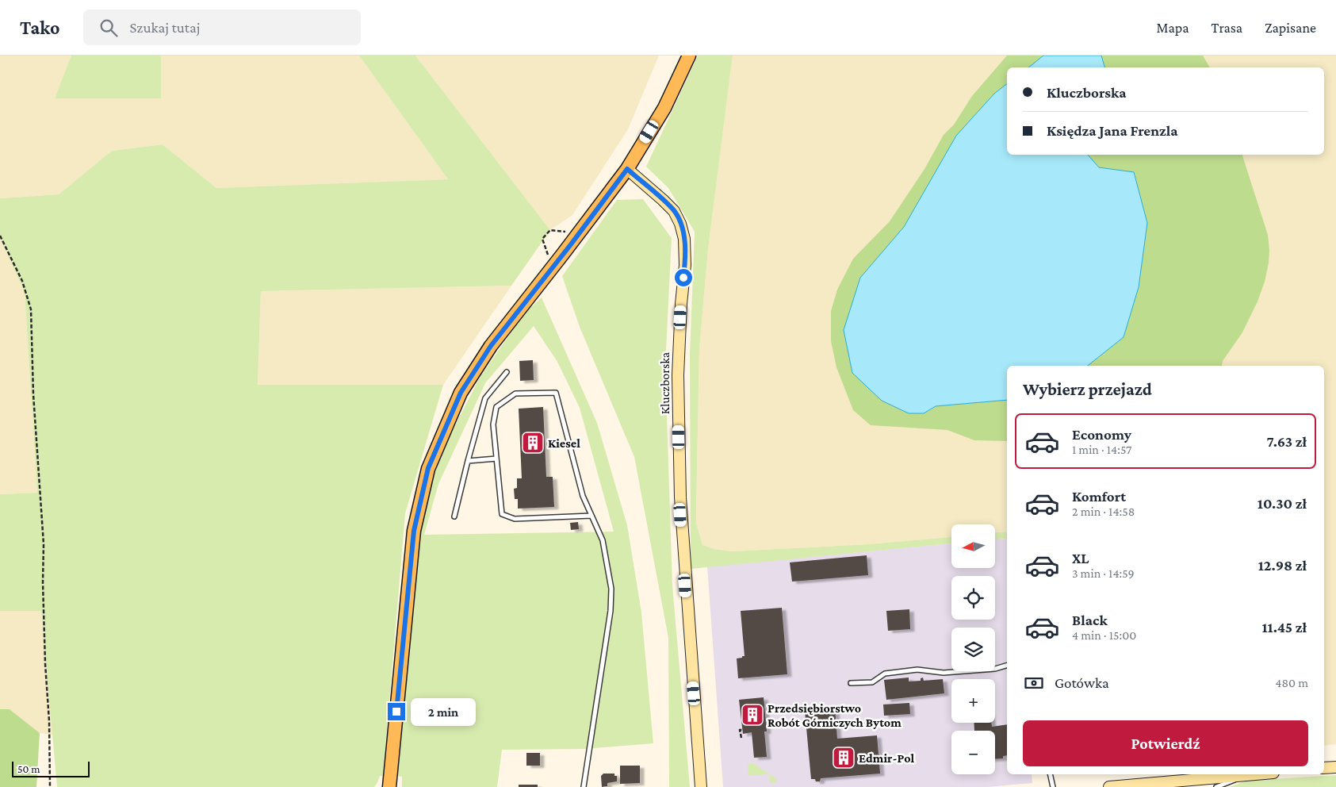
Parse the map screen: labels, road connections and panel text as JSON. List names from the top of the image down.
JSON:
{
  "streets": {
    "street": ["Kluczborska"]
  },
  "places": {
    "building": ["Kiesel", "Przedsiębiorstwo Robót Górniczych Bytom", "Edmir-Pol"]
  },
  "scale_bar": "50 m",
  "north": "left",
  "page": {
    "header": "Tako",
    "search": "Szukaj tutaj",
    "nav": ["Mapa", "Trasa", "Zapisane"],
    "banner": ["Kluczborska", "Księdza Jana Frenzla"],
    "heading": "Wybierz przejazd",
    "list": [
      {
        "name": "Economy",
        "note": "1 min · 14:57",
        "value": "7.63 zł"
      },
      {
        "name": "Komfort",
        "note": "2 min · 14:58",
        "value": "10.30 zł"
      },
      {
        "name": "XL",
        "note": "3 min · 14:59",
        "value": "12.98 zł"
      },
      {
        "name": "Black",
        "note": "4 min · 15:00",
        "value": "11.45 zł"
      }
    ],
    "map_buttons": ["+", "−"],
    "pay": ["Gotówka", "480 m"],
    "bubble": "2 min",
    "buttons": "Potwierdź",
    "scale": "50 m"
  }
}
